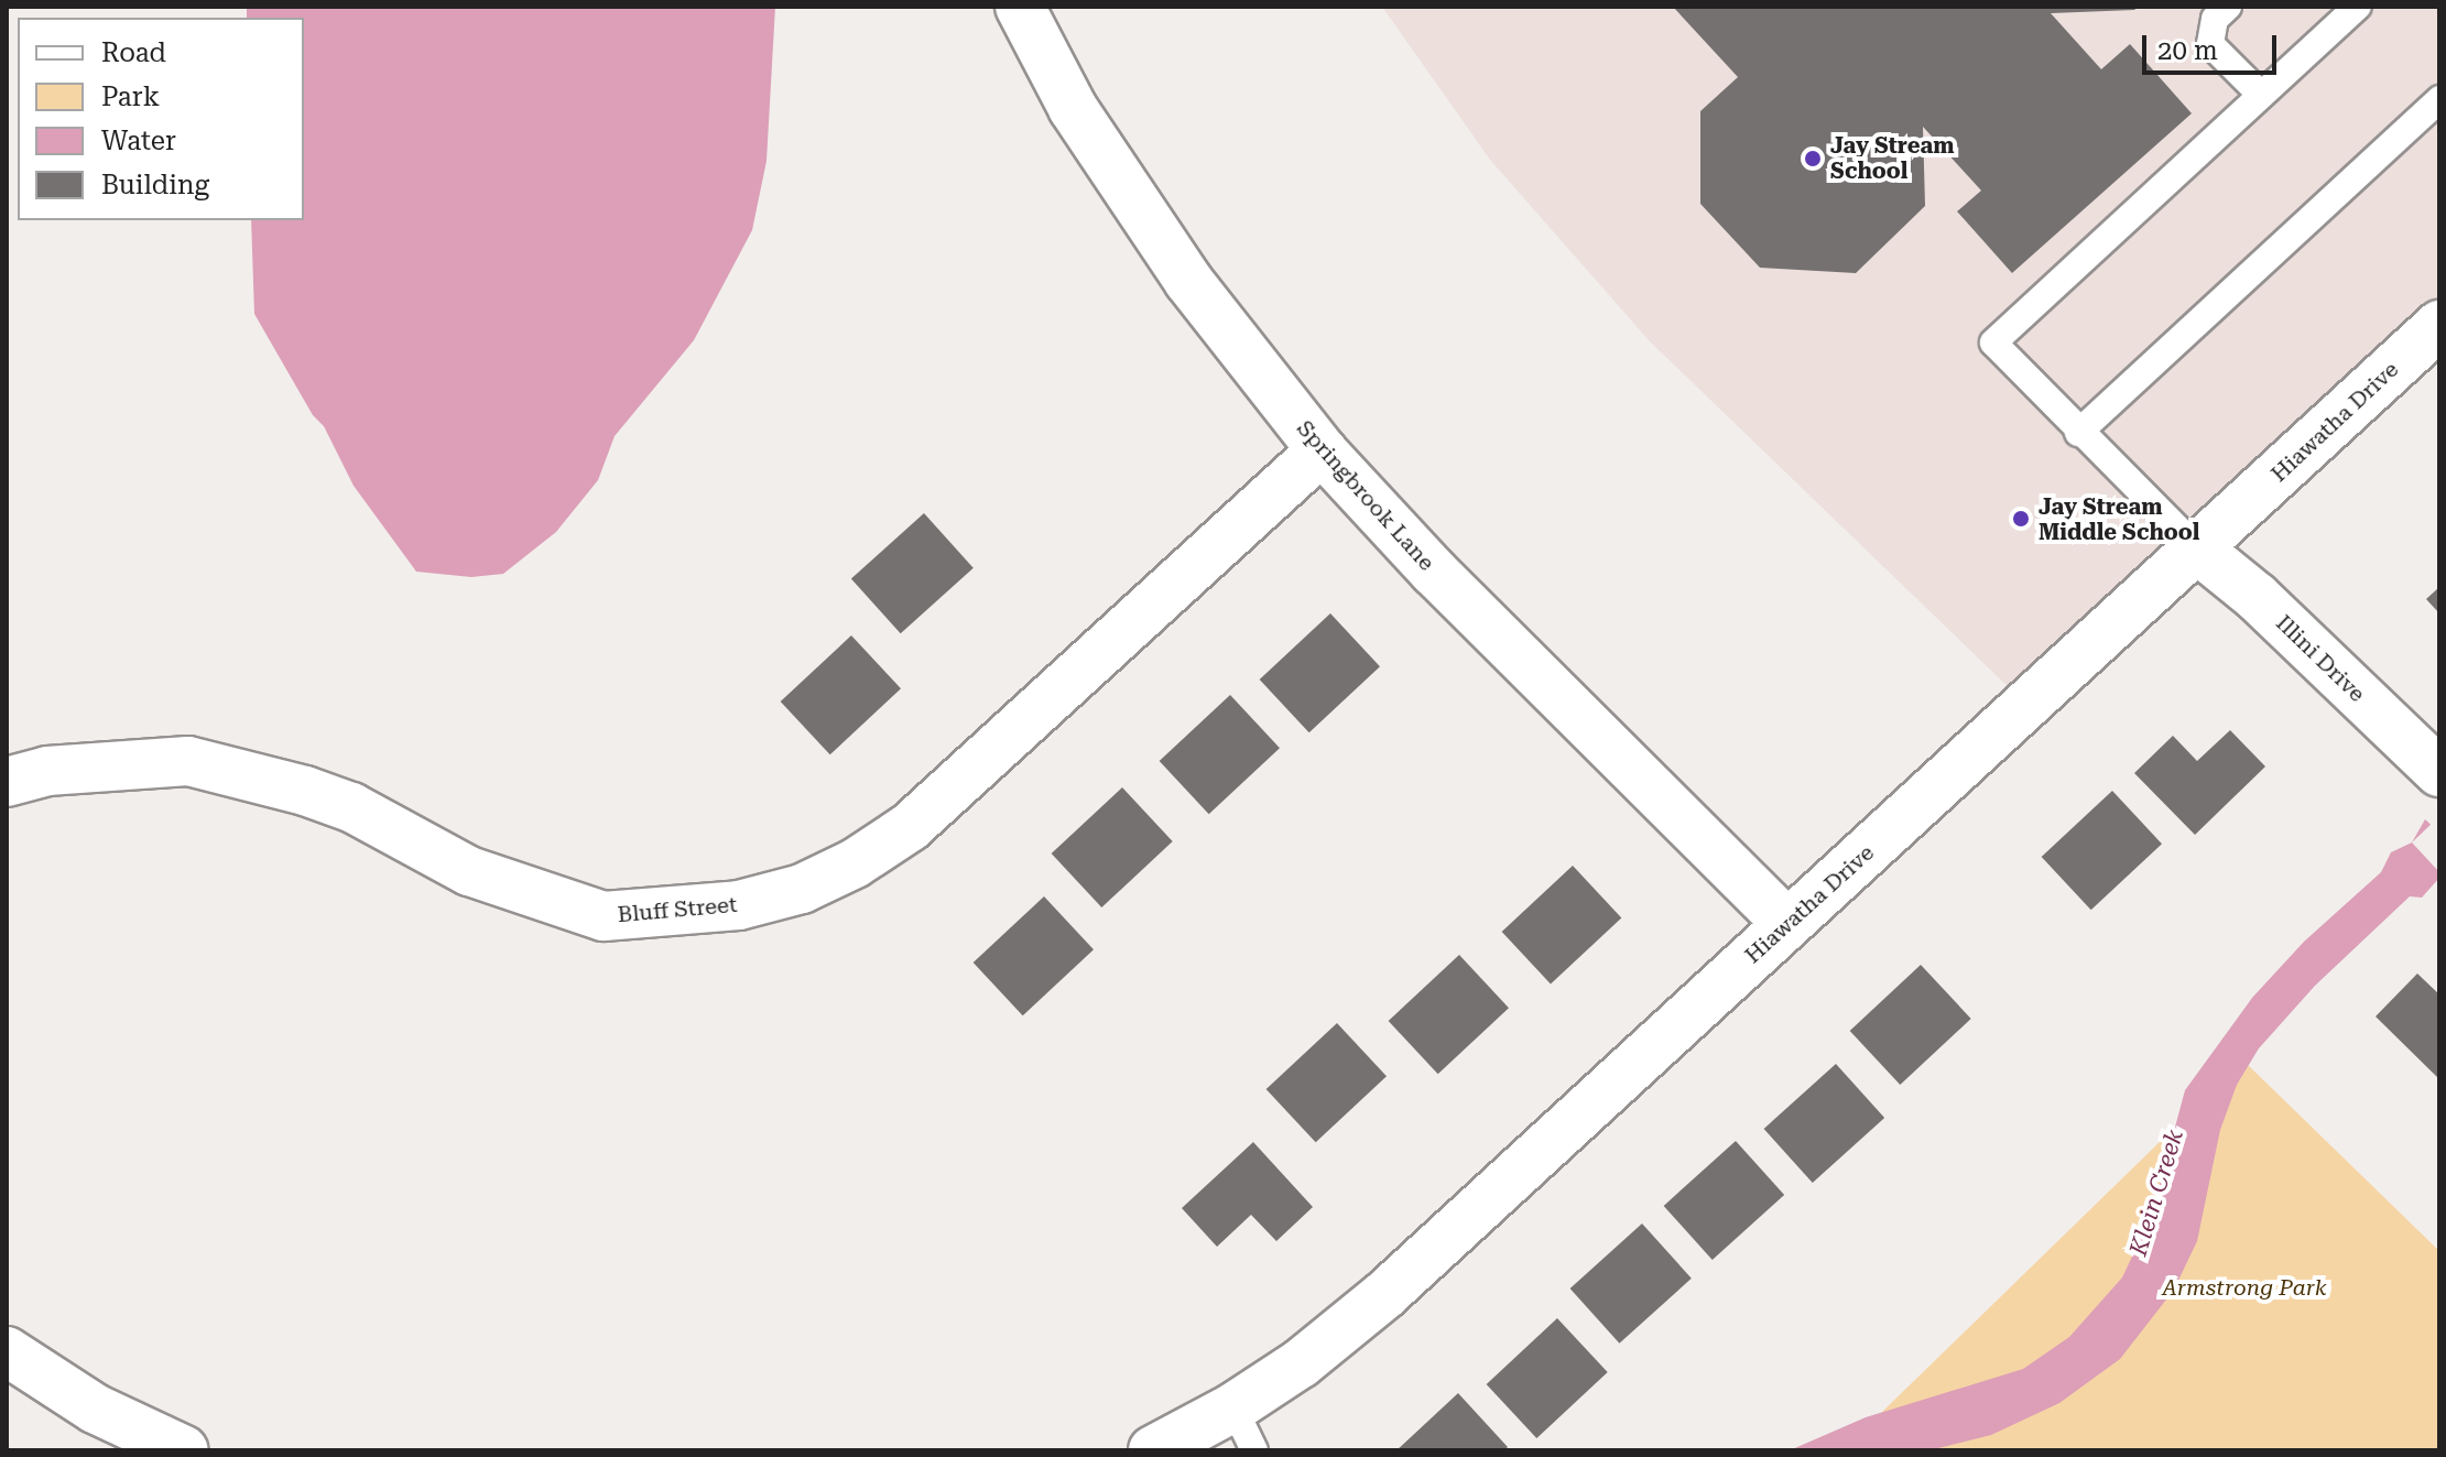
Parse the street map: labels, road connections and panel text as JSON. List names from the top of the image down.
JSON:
{
  "streets": {
    "street": [
      "Hiawatha Drive",
      "Springbrook Lane",
      "Illini Drive",
      "Bluff Street"
    ]
  },
  "crossings": [
    ["Hiawatha Drive", "Springbrook Lane"],
    ["Hiawatha Drive", "Illini Drive"],
    ["Springbrook Lane", "Bluff Street"]
  ],
  "water": ["Klein Creek"],
  "parks": ["Armstrong Park"],
  "places": ["Jay Stream School", "Jay Stream Middle School"],
  "legend": [
    "Road",
    "Park",
    "Water",
    "Building"
  ],
  "scale_bar": "20 m"
}
